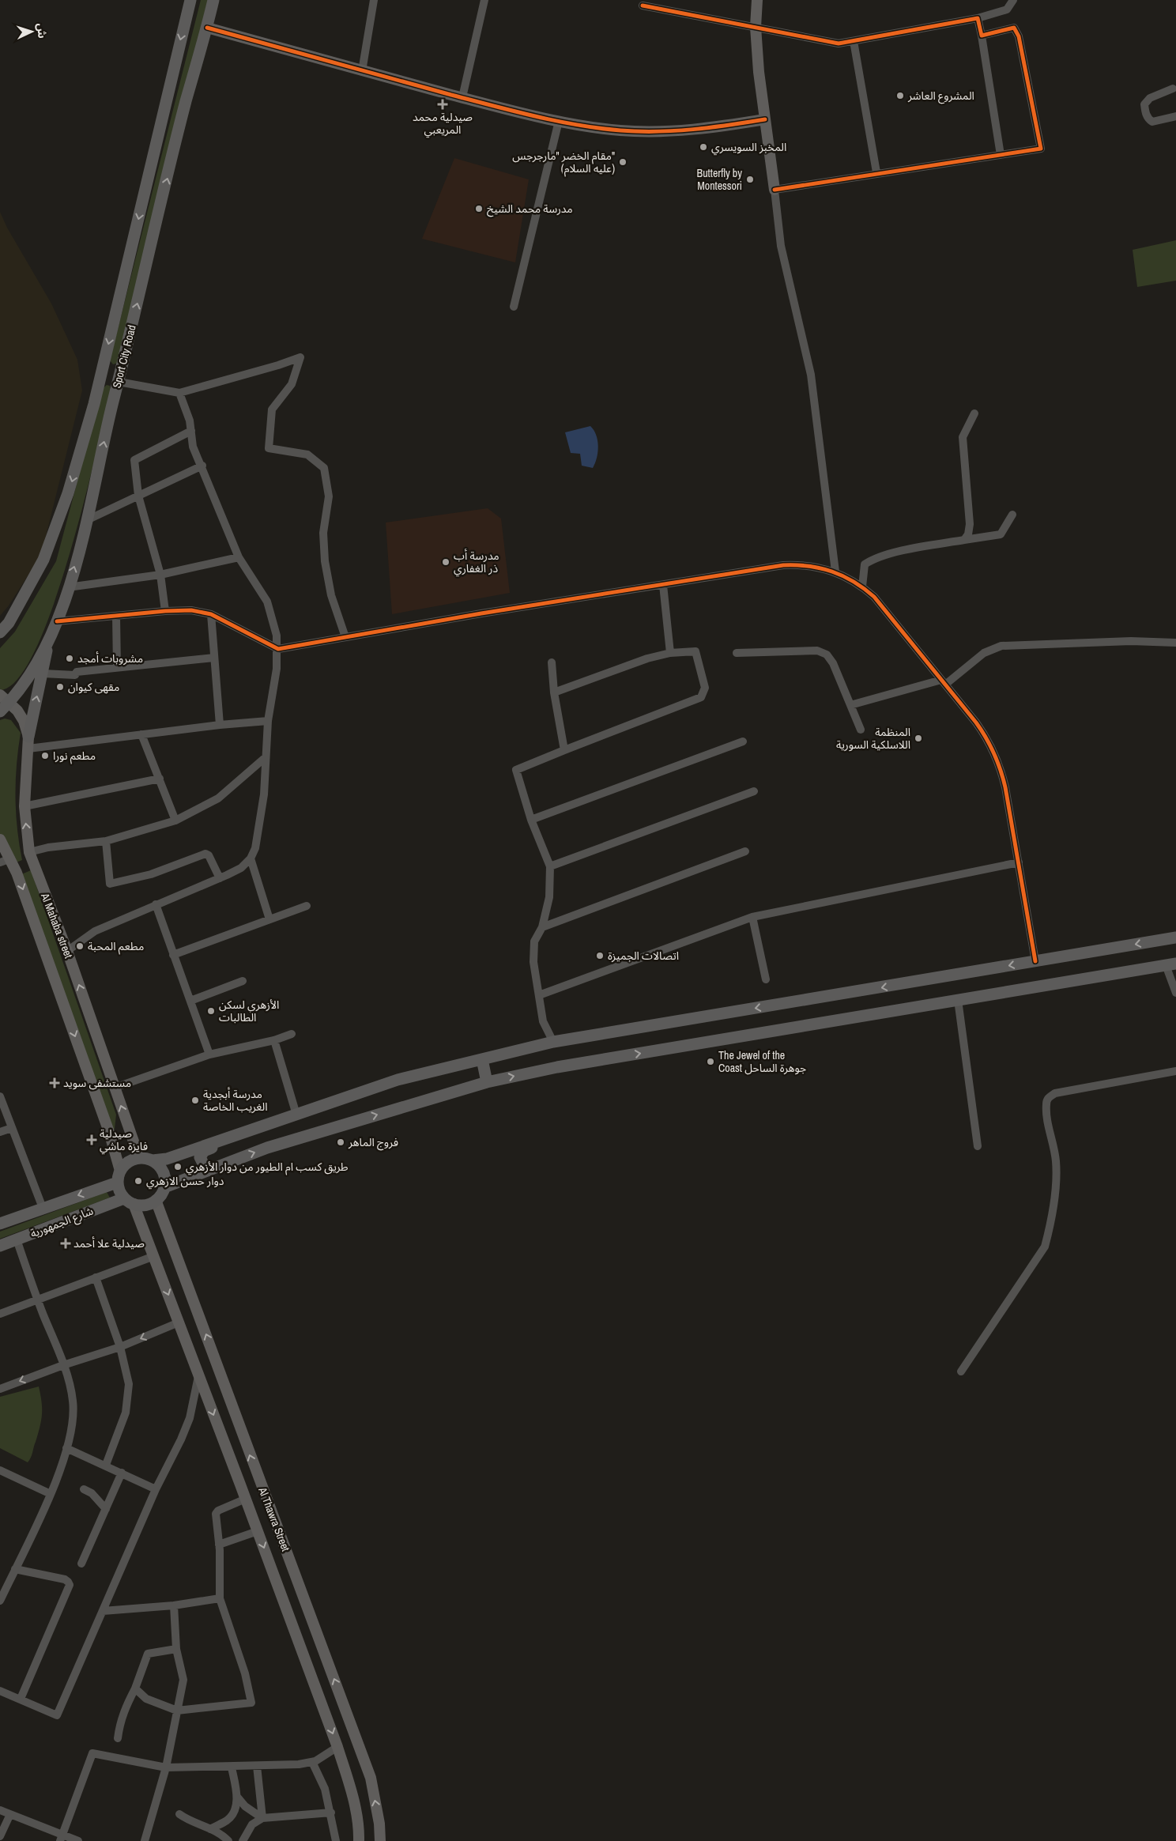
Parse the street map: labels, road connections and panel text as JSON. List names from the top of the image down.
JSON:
{
  "streets": {
    "main road": [
      "Sport City Road",
      "Al Mahaba street",
      "شارع الجمهورية",
      "Al Thawra Street"
    ]
  },
  "crossings": [
    ["Sport City Road", "Al Mahaba street"],
    ["Al Mahaba street", "شارع الجمهورية"],
    ["Al Mahaba street", "Al Thawra Street"],
    ["شارع الجمهورية", "Al Thawra Street"]
  ],
  "places": {
    "other": [
      "المشروع العاشر",
      "المخبز السويسري",
      "مقام الخضر \"مارجرجس\" (عليه السلام)",
      "Butterfly by Montessori",
      "مدرسة محمد الشيخ",
      "مدرسة أب ذر الغفاري",
      "مشروبات أمجد",
      "مقهى كيوان",
      "المنظمة اللاسلكية السورية",
      "مطعم نورا",
      "مطعم المحبة",
      "اتصالات الجميزة",
      "الأزهري لسكن الطالبات",
      "The Jewel of the Coast جوهرة الساحل",
      "مدرسة أبجدية الغريب الخاصة",
      "فروج الماهر",
      "طريق كسب ام الطيور من دوار الأزهري",
      "دوار حسن الازهري"
    ],
    "health": [
      "صيدلية محمد المريعبي",
      "مستشفى سويد",
      "صيدلية فايزة ماشي",
      "صيدلية علا أحمد"
    ]
  },
  "north": "right"
}
